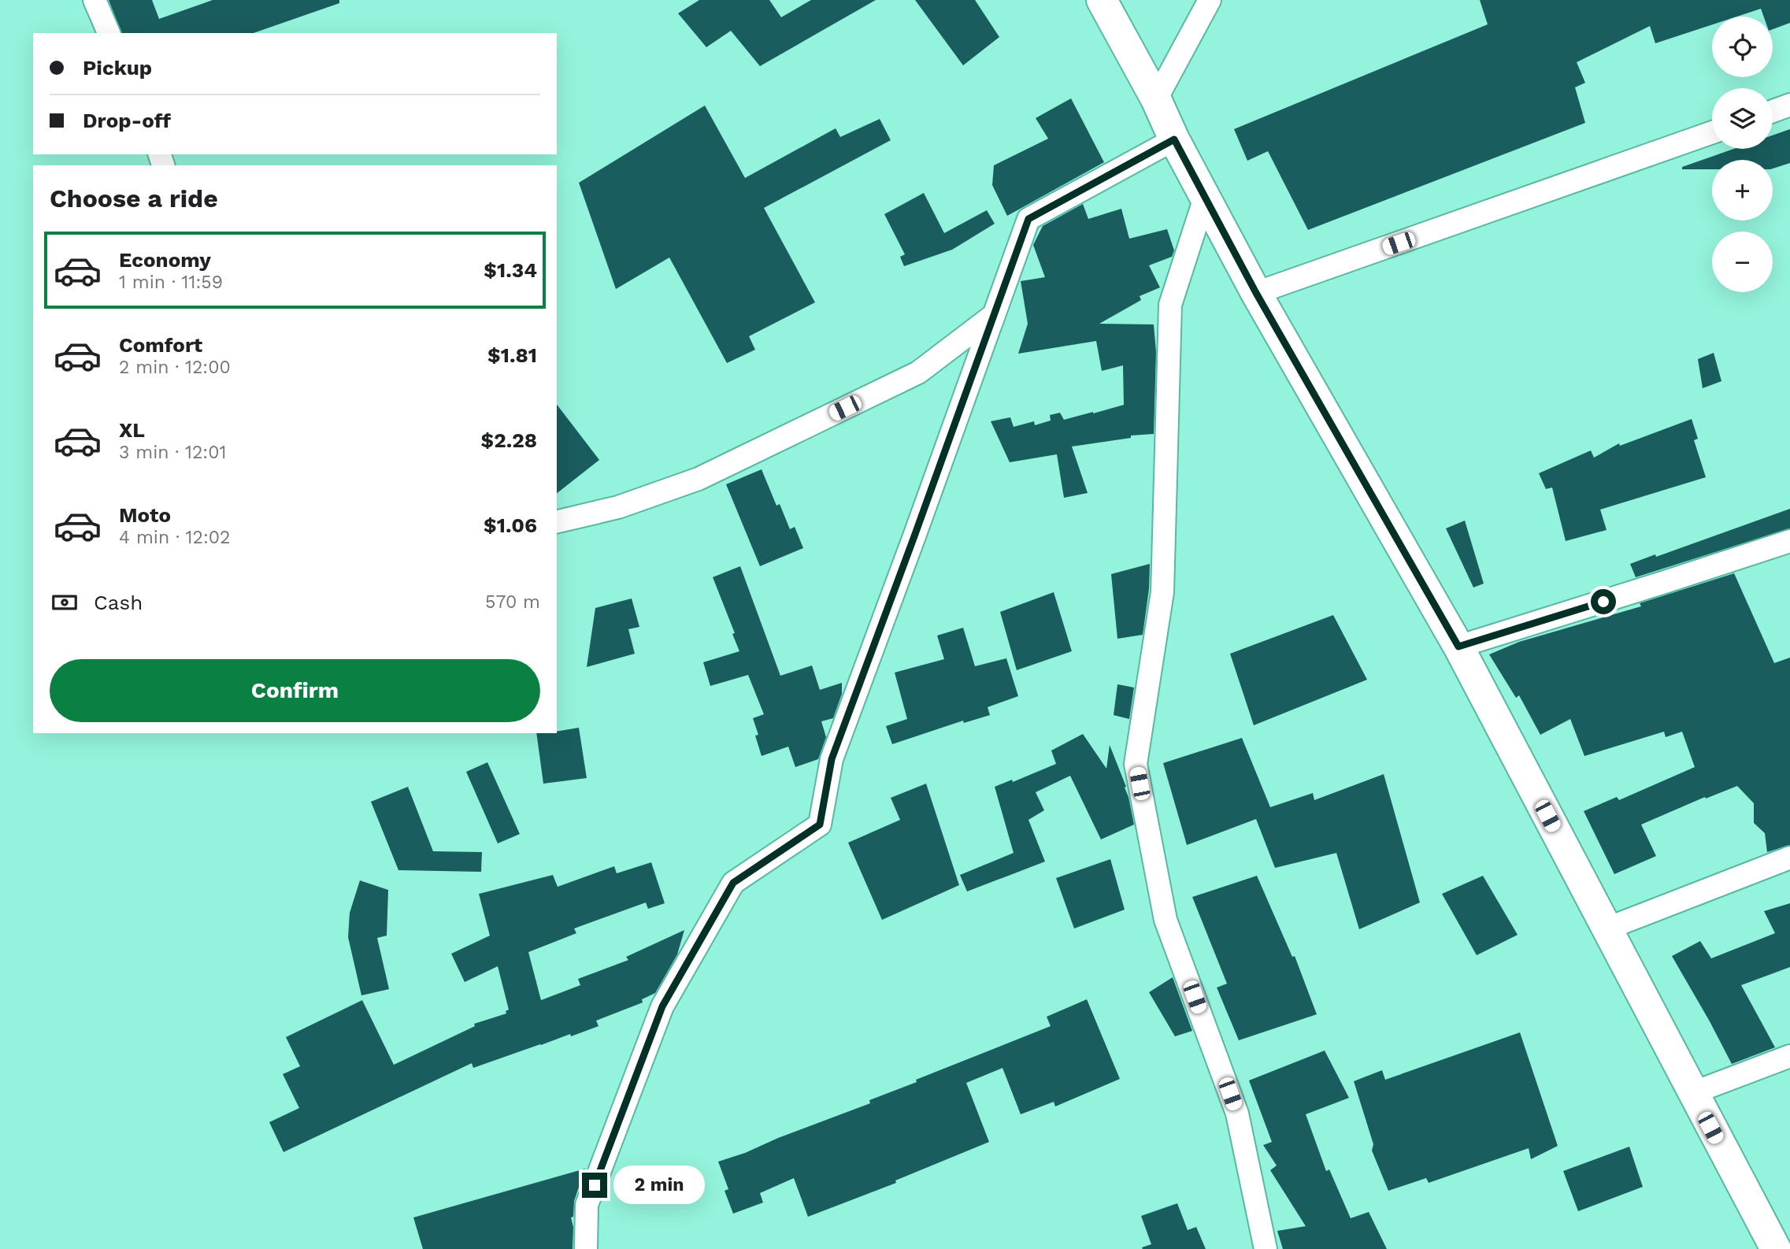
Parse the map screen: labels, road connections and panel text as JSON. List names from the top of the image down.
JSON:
{
  "page": {
    "map_buttons": ["+", "−"],
    "banner": ["Pickup", "Drop-off"],
    "heading": "Choose a ride",
    "list": [
      {
        "name": "Economy",
        "note": "1 min · 11:59",
        "value": "$1.34"
      },
      {
        "name": "Comfort",
        "note": "2 min · 12:00",
        "value": "$1.81"
      },
      {
        "name": "XL",
        "note": "3 min · 12:01",
        "value": "$2.28"
      },
      {
        "name": "Moto",
        "note": "4 min · 12:02",
        "value": "$1.06"
      }
    ],
    "pay": ["Cash", "570 m"],
    "buttons": "Confirm",
    "bubble": "2 min"
  }
}
